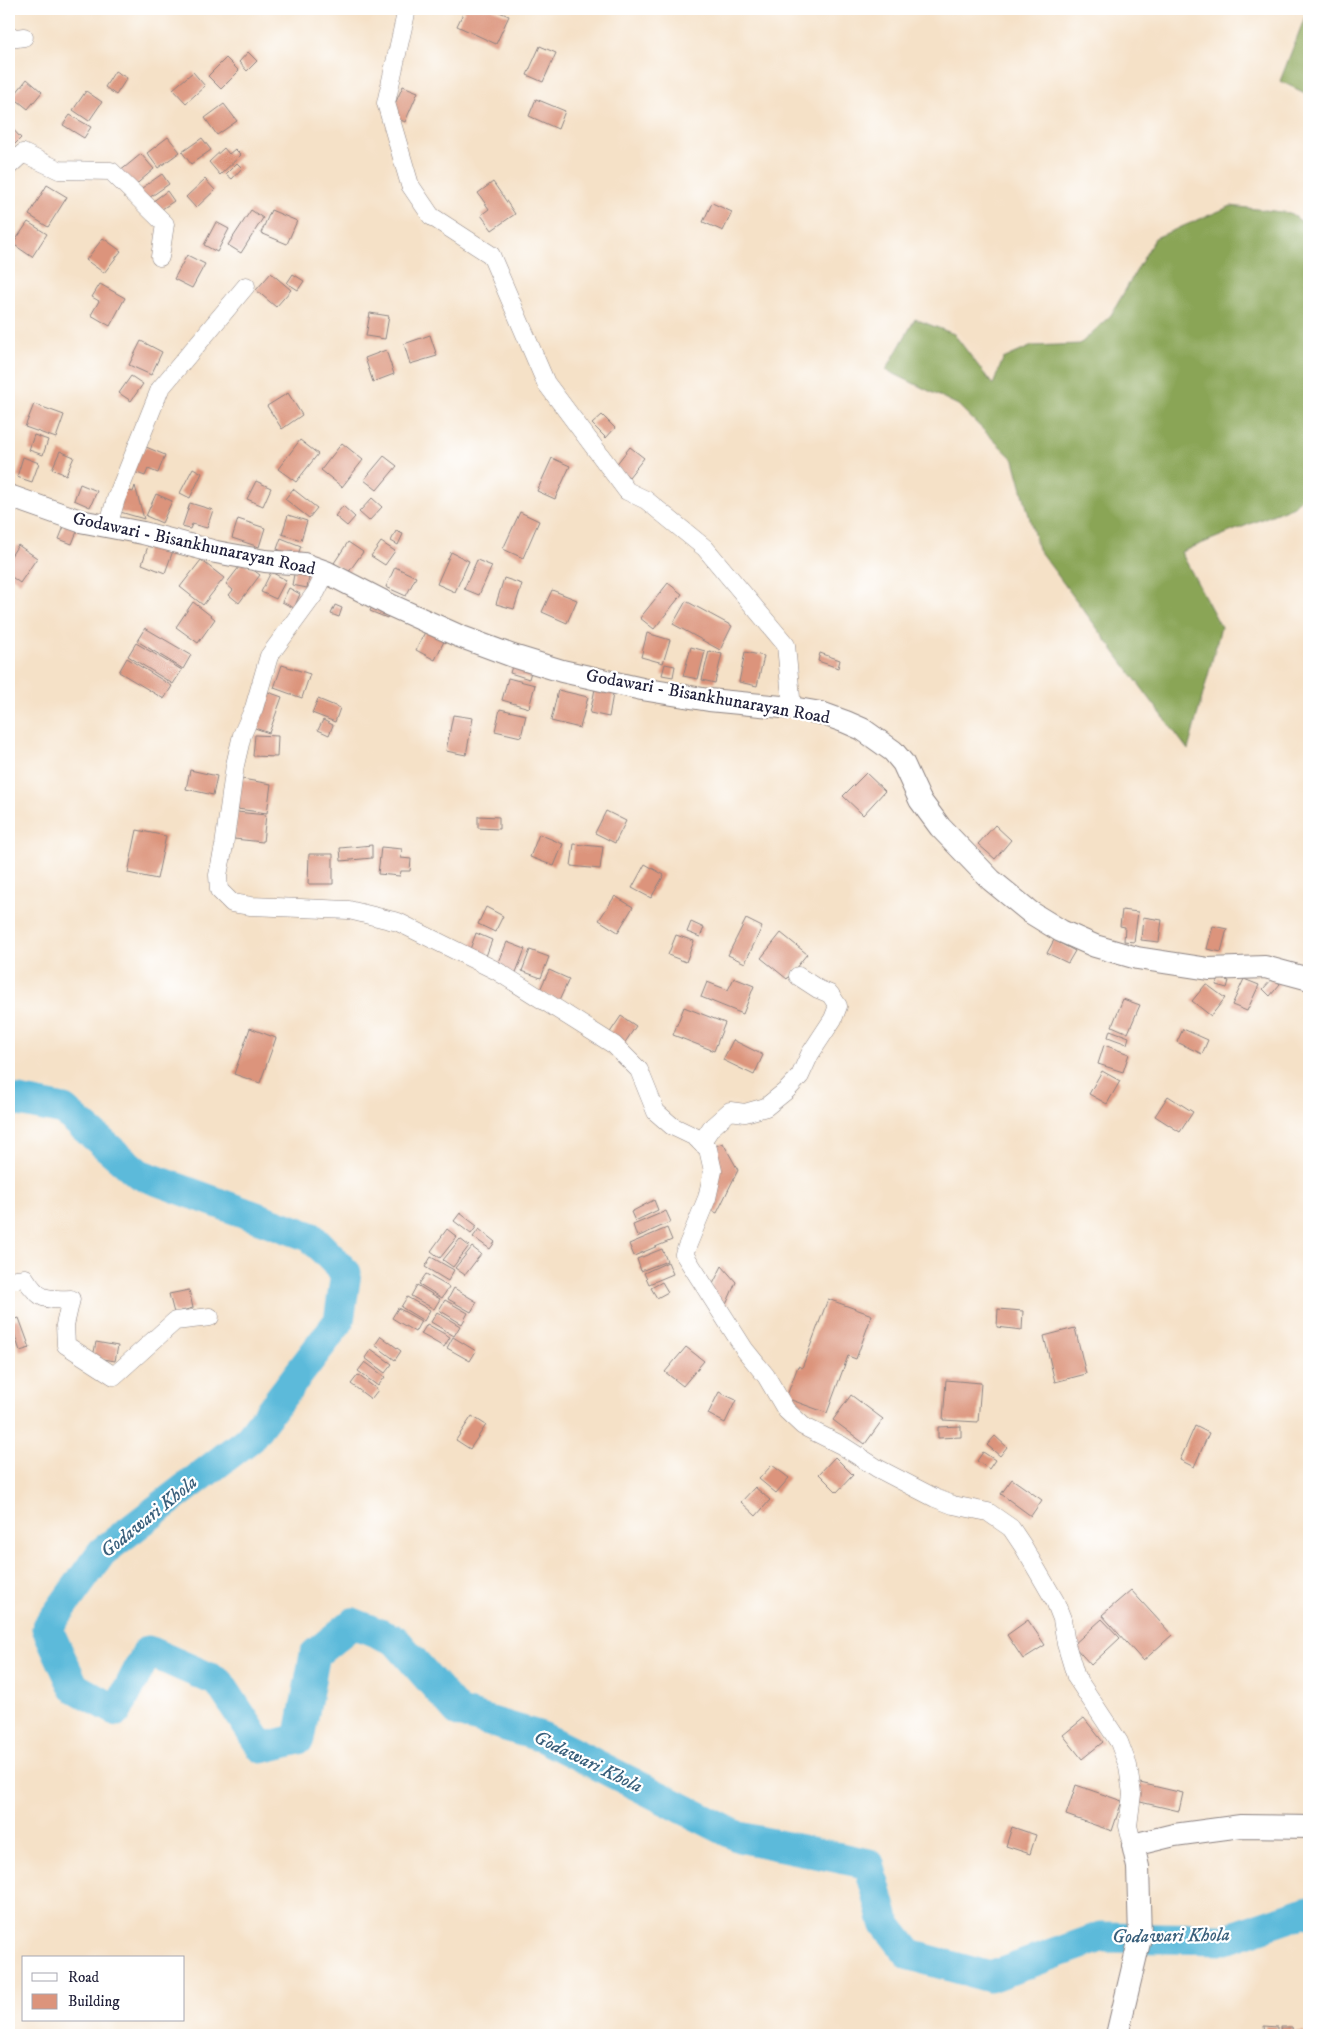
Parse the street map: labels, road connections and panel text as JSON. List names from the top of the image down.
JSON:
{
  "streets": {
    "street": ["Godawari - Bisankhunarayan Road"]
  },
  "water": ["Godawari Khola"],
  "legend": ["Road", "Building"]
}
